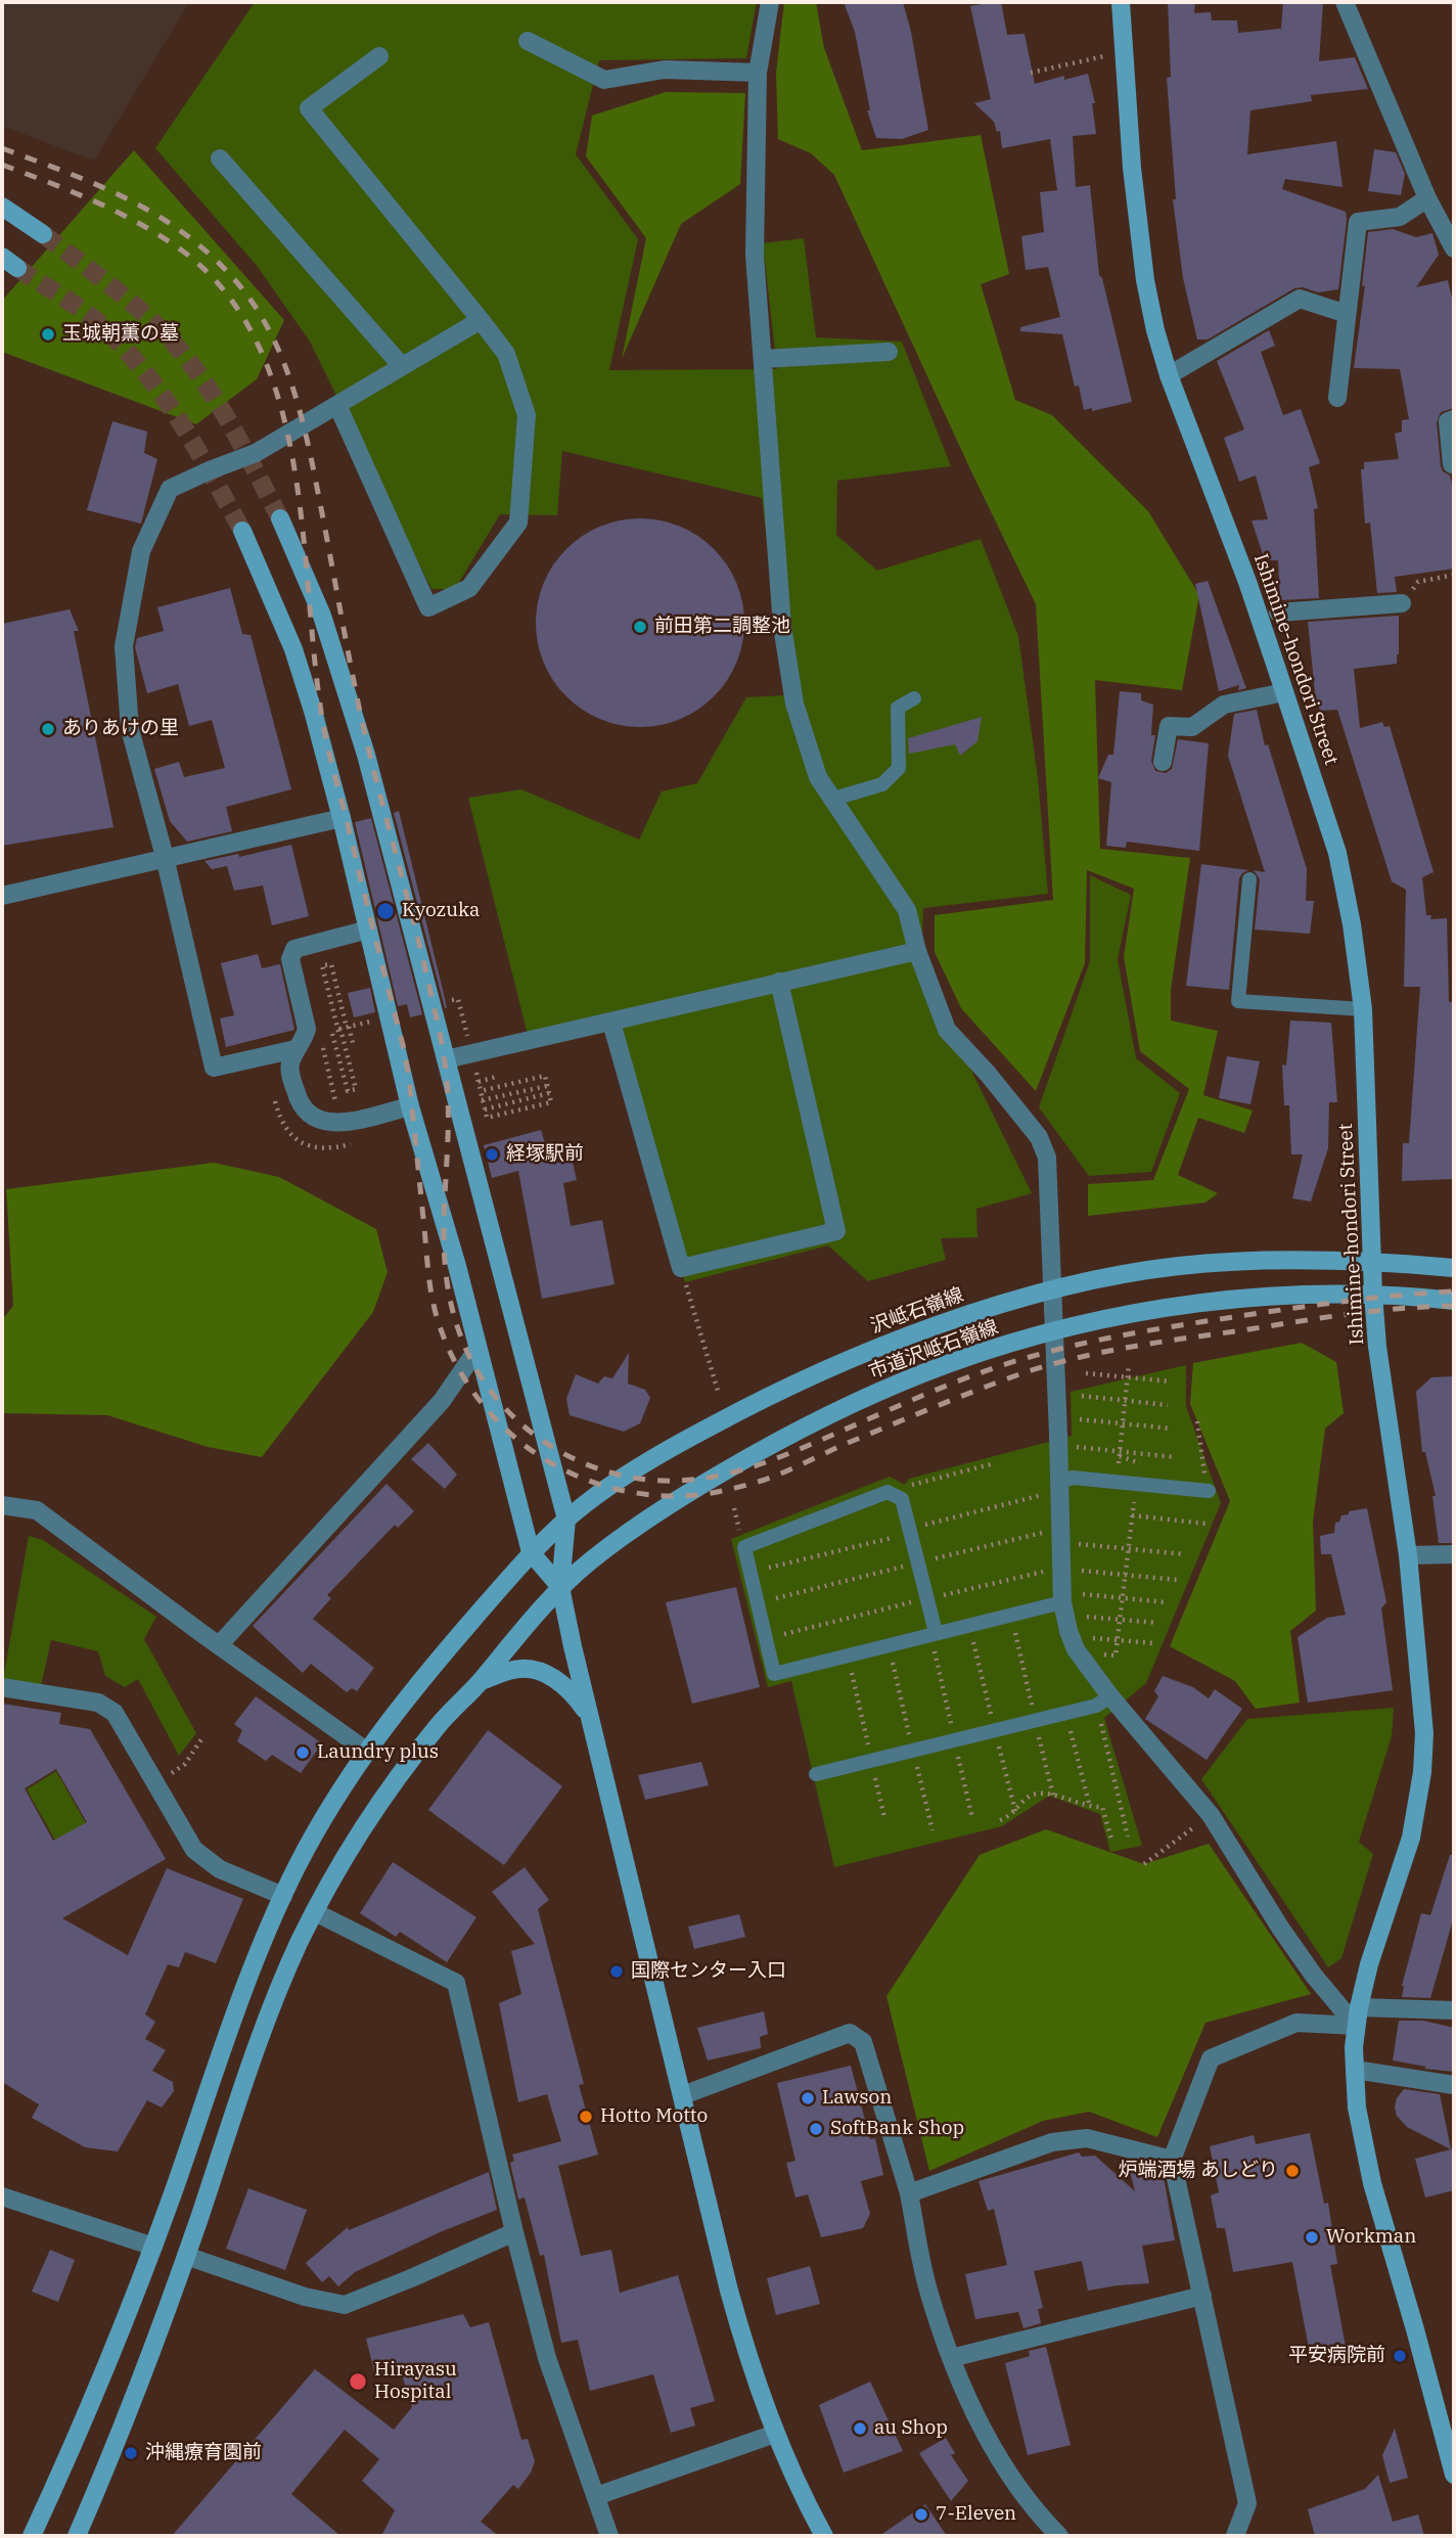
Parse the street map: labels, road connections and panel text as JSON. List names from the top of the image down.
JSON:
{
  "streets": {
    "street": ["Ishimine-hondori Street", "沢岻石嶺線", "市道沢岻石嶺線"]
  },
  "crossings": [
    ["Ishimine-hondori Street", "沢岻石嶺線"],
    ["Ishimine-hondori Street", "市道沢岻石嶺線"]
  ],
  "places": [
    "玉城朝薫の墓",
    "前田第二調整池",
    "ありあけの里",
    "Kyozuka",
    "経塚駅前",
    "Laundry plus",
    "国際センター入口",
    "Lawson",
    "Hotto Motto",
    "SoftBank Shop",
    "炉端酒場 あしどり",
    "Workman",
    "平安病院前",
    "Hirayasu Hospital",
    "au Shop",
    "沖縄療育園前",
    "7-Eleven"
  ]
}
